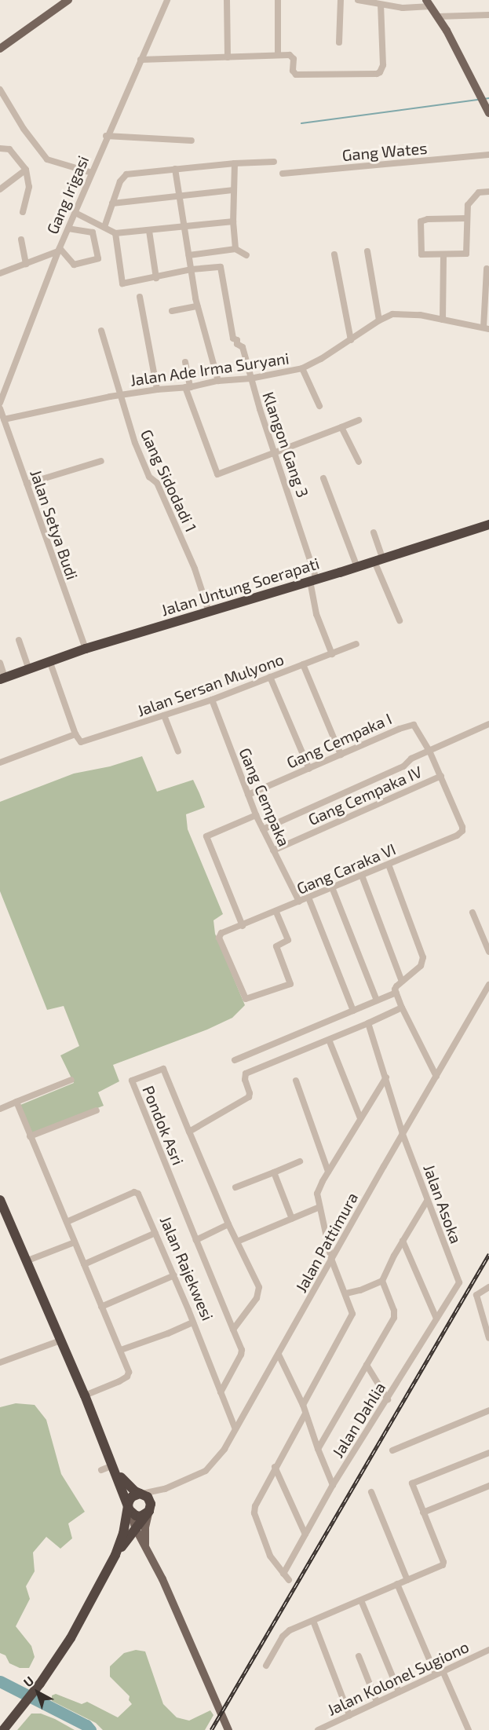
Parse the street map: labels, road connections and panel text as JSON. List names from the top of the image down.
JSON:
{
  "streets": {
    "highway": ["Jalan Untung Soerapati"],
    "street": [
      "Gang Wates",
      "Gang Irigasi",
      "Jalan Ade Irma Suryani",
      "Klangon Gang 3",
      "Gang Sidodadi 1",
      "Jalan Setya Budi",
      "Jalan Sersan Mulyono",
      "Gang Cempaka I",
      "Gang Cempaka IV",
      "Gang Cempaka",
      "Gang Caraka VI",
      "Pondok Asri",
      "Jalan Asoka",
      "Jalan Pattimura",
      "Jalan Rajekwesi",
      "Jalan Dahlia",
      "Jalan Kolonel Sugiono"
    ]
  },
  "crossings": [
    ["Jalan Ade Irma Suryani", "Klangon Gang 3"],
    ["Jalan Ade Irma Suryani", "Gang Sidodadi 1"],
    ["Jalan Ade Irma Suryani", "Jalan Setya Budi"],
    ["Klangon Gang 3", "Jalan Untung Soerapati"],
    ["Klangon Gang 3", "Jalan Sersan Mulyono"],
    ["Gang Sidodadi 1", "Jalan Untung Soerapati"],
    ["Jalan Setya Budi", "Jalan Untung Soerapati"],
    ["Jalan Sersan Mulyono", "Gang Cempaka"],
    ["Gang Cempaka I", "Gang Cempaka"],
    ["Gang Cempaka I", "Gang Caraka VI"],
    ["Gang Cempaka IV", "Gang Cempaka"],
    ["Gang Cempaka IV", "Gang Caraka VI"],
    ["Gang Cempaka", "Gang Caraka VI"],
    ["Pondok Asri", "Jalan Asoka"],
    ["Jalan Asoka", "Jalan Pattimura"],
    ["Jalan Asoka", "Jalan Dahlia"],
    ["Jalan Pattimura", "Jalan Rajekwesi"]
  ],
  "north": "top left"
}
